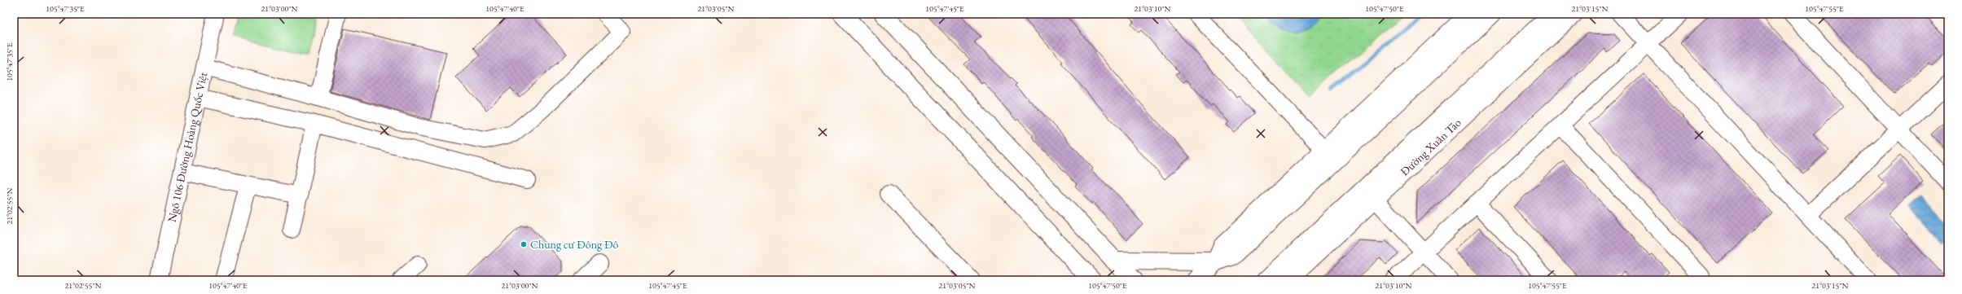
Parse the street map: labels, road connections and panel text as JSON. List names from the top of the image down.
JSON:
{
  "streets": {
    "main road": ["Đường Xuân Tảo"],
    "street": ["Ngõ 106 Đường Hoàng Quốc Việt"]
  },
  "places": ["Chung cư Đông Đô"],
  "coordinates": [
    "105°47'35\"E",
    "21°03'00\"N",
    "105°47'40\"E",
    "21°03'05\"N",
    "105°47'45\"E",
    "21°03'10\"N",
    "105°47'50\"E",
    "21°03'15\"N",
    "105°47'55\"E",
    "21°02'55\"N"
  ]
}
